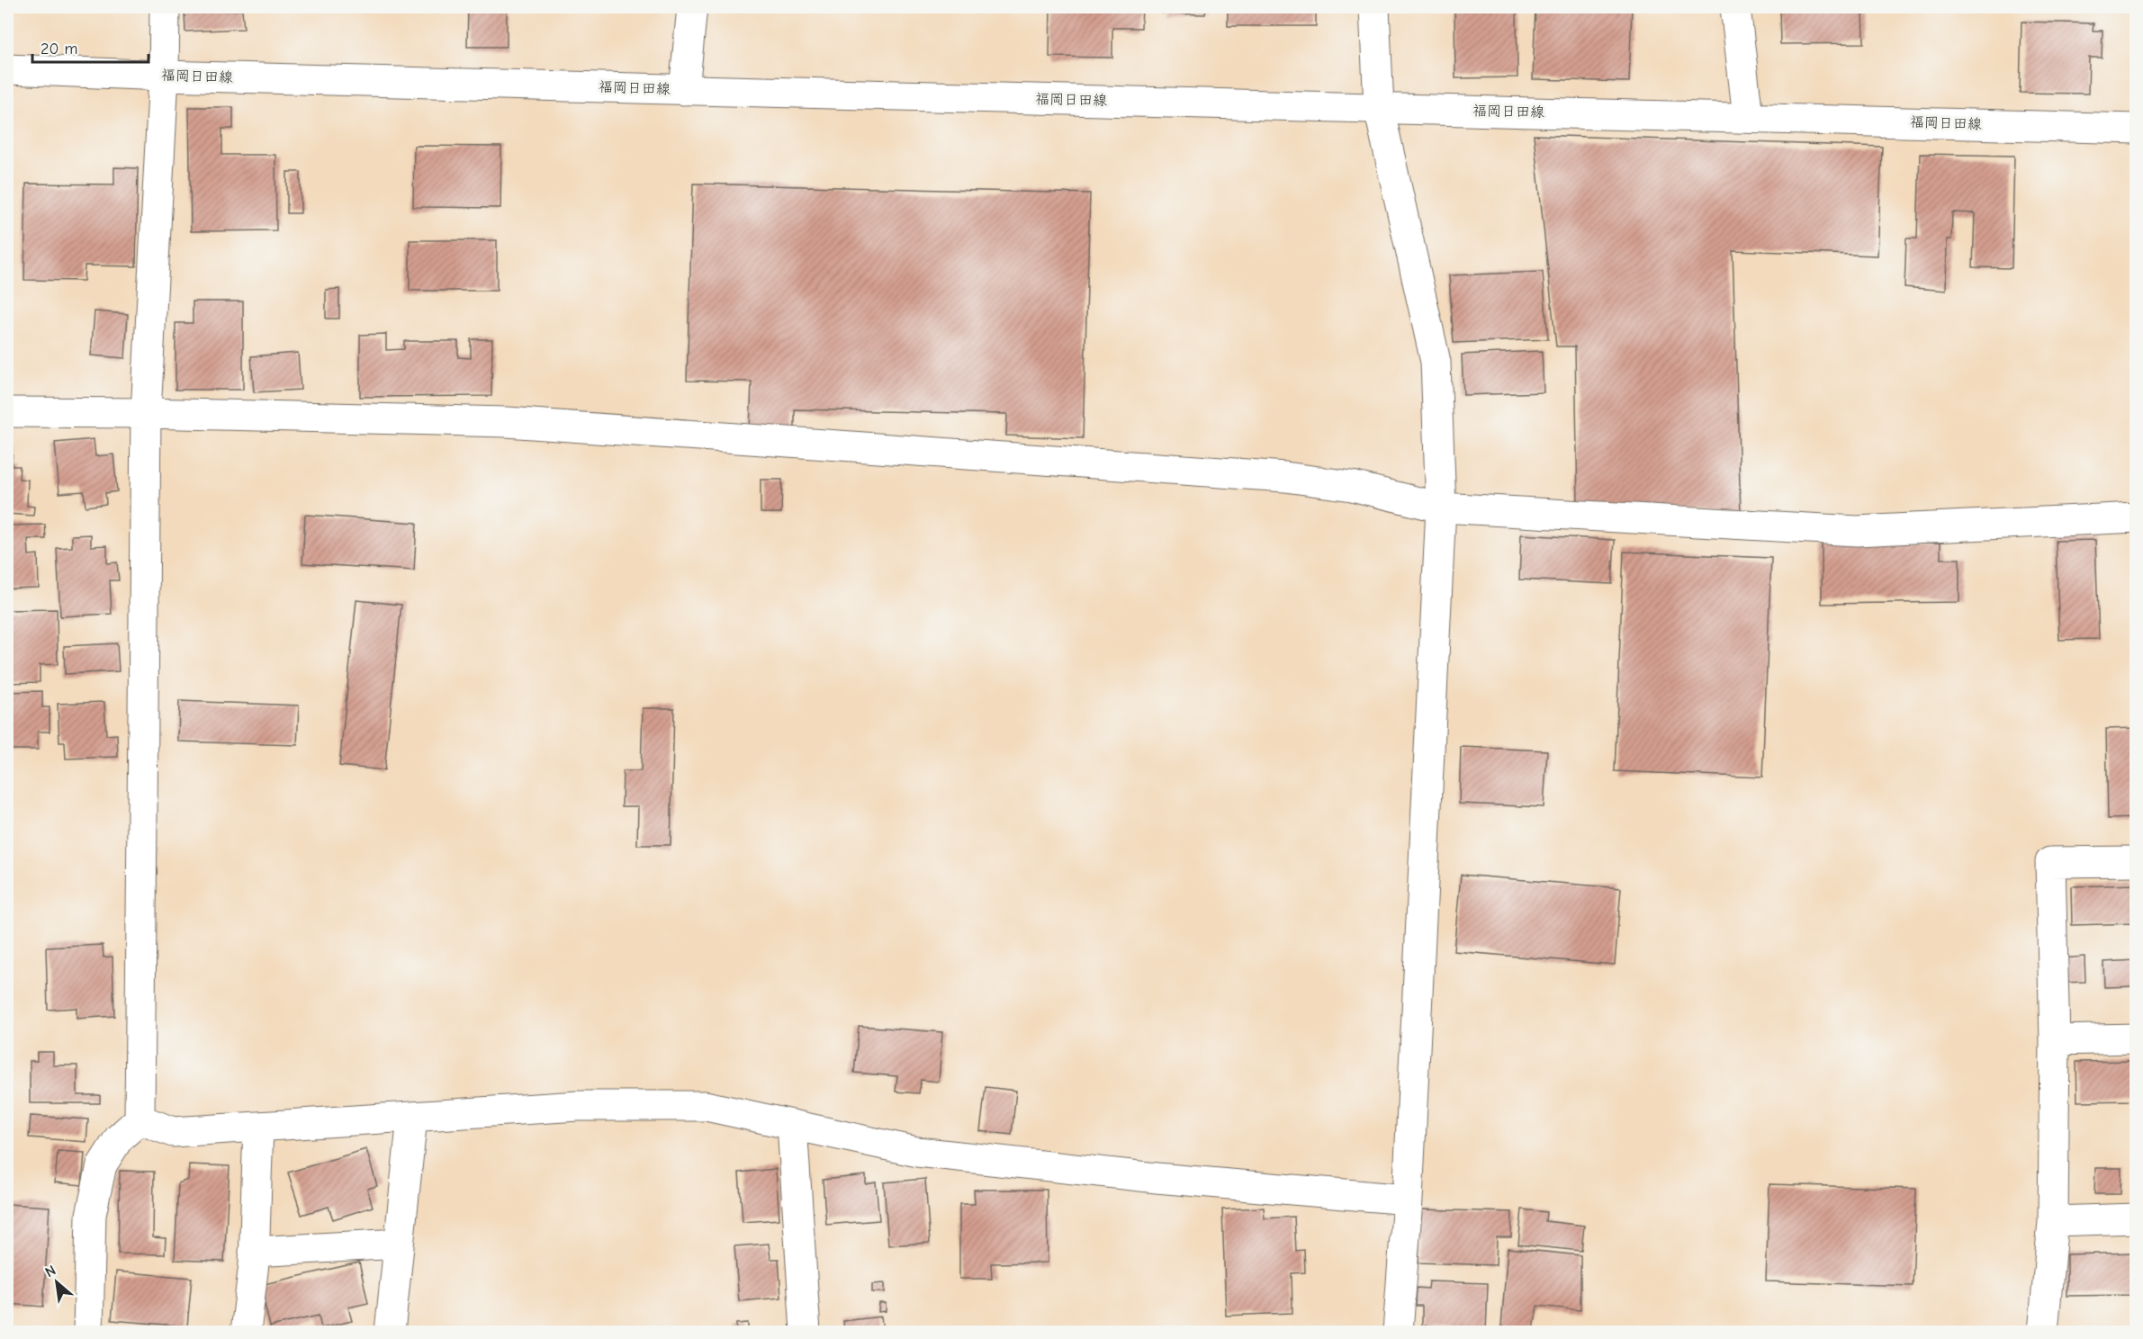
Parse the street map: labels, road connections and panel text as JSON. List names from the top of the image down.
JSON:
{
  "streets": {
    "street": ["福岡日田線"]
  },
  "scale_bar": "20 m",
  "north": "top left"
}
